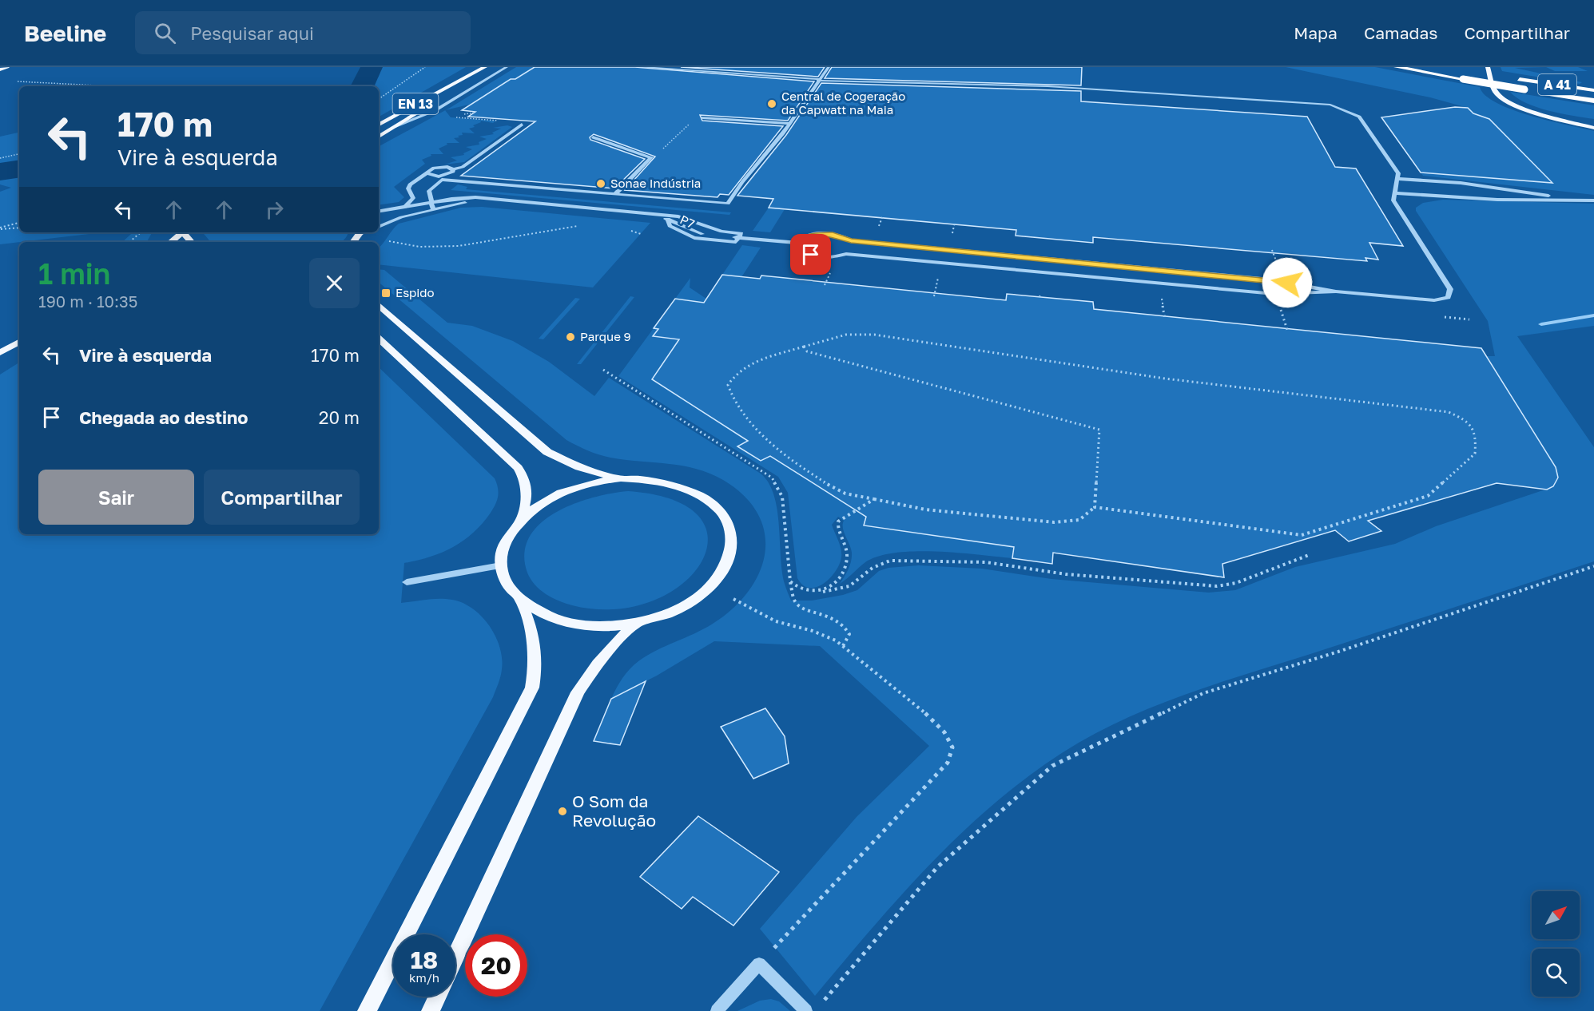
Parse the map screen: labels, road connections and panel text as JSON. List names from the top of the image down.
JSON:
{
  "streets": {
    "highway": ["A 41"],
    "main road": ["EN 13"],
    "street": ["P7"]
  },
  "places": {
    "other": [
      "Central de Cogeração da Capwatt na Maia",
      "Sonae Indústria",
      "Parque 9",
      "O Som da Revolução"
    ],
    "transit": ["Espido"]
  },
  "north": "top right",
  "page": {
    "header": "Beeline",
    "search": "Pesquisar aqui",
    "nav": ["Mapa", "Camadas", "Compartilhar"],
    "turn": ["170 m", "Vire à esquerda"],
    "heading": ["1 min", "190 m · 10:35"],
    "list": [
      {
        "name": "Vire à esquerda",
        "value": "170 m"
      },
      {
        "name": "Chegada ao destino",
        "value": "20 m"
      }
    ],
    "buttons": ["Sair", "Compartilhar"],
    "speed": "18 km/h",
    "limit": "20"
  }
}
